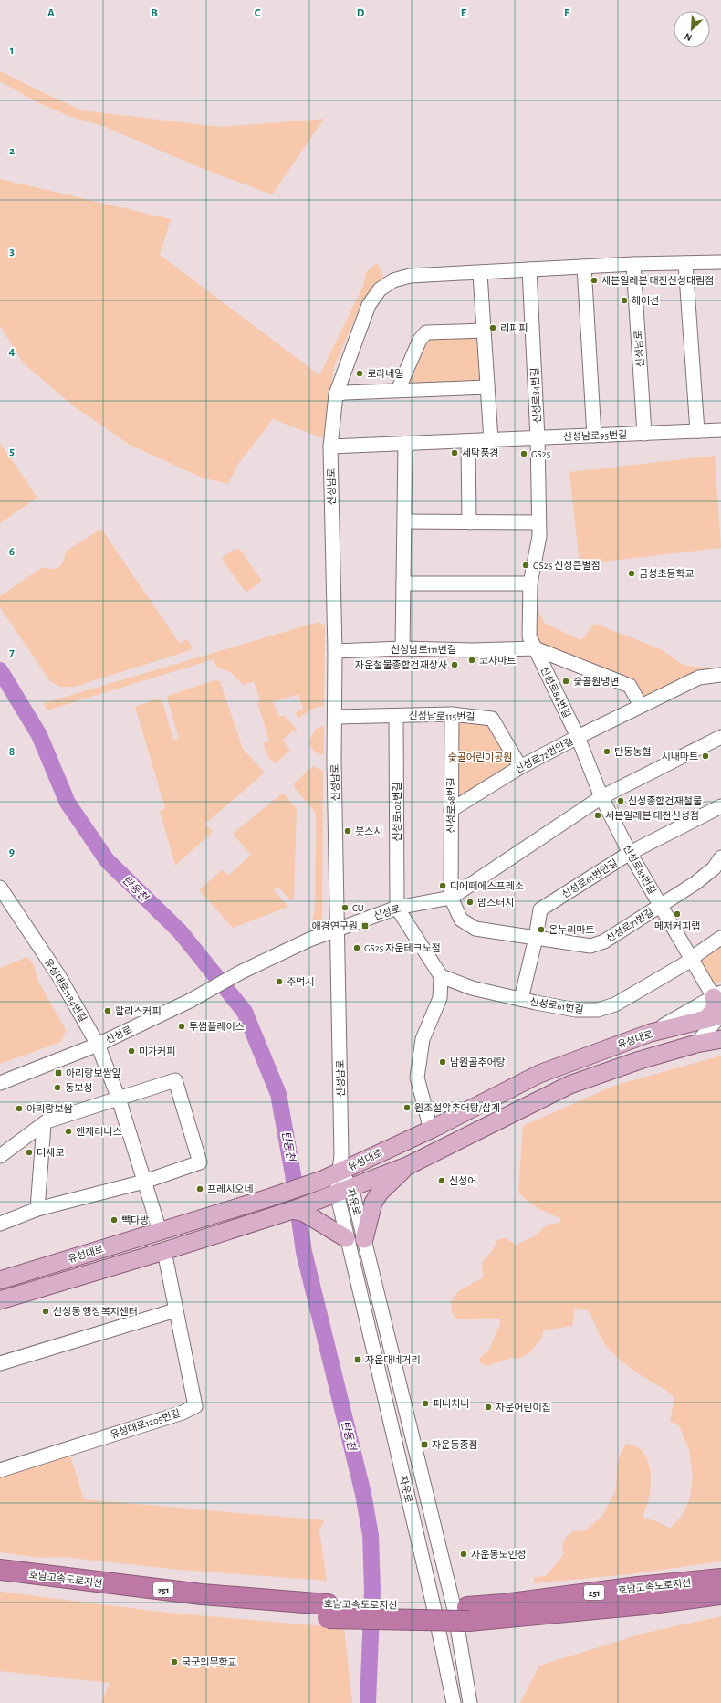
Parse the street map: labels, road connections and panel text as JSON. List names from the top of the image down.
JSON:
{
  "streets": {
    "highway": ["호남고속도로지선", "251"],
    "main road": ["유성대로"],
    "street": [
      "신성남로",
      "신성로84번길",
      "신성남로95번길",
      "신성남로111번길",
      "신성남로115번길",
      "신성로72번안길",
      "신성로98번길",
      "신성로102번길",
      "신성로83번길",
      "신성로61번안길",
      "신성로",
      "신성로71번길",
      "유성대로1184번길",
      "신성로61번길",
      "자운로",
      "유성대로1205번길"
    ]
  },
  "crossings": [
    ["신성남로", "신성로84번길"],
    ["신성남로", "신성남로95번길"],
    ["신성남로", "신성남로111번길"],
    ["신성남로", "신성남로115번길"],
    ["신성남로", "신성로"],
    ["신성남로", "유성대로"],
    ["신성남로", "자운로"],
    ["신성로84번길", "신성남로95번길"],
    ["신성로84번길", "신성남로111번길"],
    ["신성로84번길", "신성로72번안길"],
    ["신성로84번길", "신성로83번길"],
    ["신성로84번길", "신성로"],
    ["신성남로115번길", "신성로72번안길"],
    ["신성남로115번길", "신성로98번길"],
    ["신성남로115번길", "신성로102번길"],
    ["신성로72번안길", "신성로98번길"],
    ["신성로98번길", "신성로"],
    ["신성로98번길", "신성로71번길"],
    ["신성로102번길", "신성로"],
    ["신성로83번길", "신성로61번안길"],
    ["신성로83번길", "신성로"],
    ["신성로83번길", "신성로71번길"],
    ["신성로83번길", "신성로61번길"],
    ["신성로61번안길", "신성로71번길"],
    ["신성로61번안길", "신성로61번길"],
    ["신성로", "신성로71번길"],
    ["신성로", "유성대로1184번길"],
    ["유성대로1184번길", "유성대로"],
    ["유성대로", "자운로"],
    ["유성대로", "유성대로1205번길"]
  ],
  "water": ["탄동천"],
  "parks": ["숯골어린이공원"],
  "places": {
    "other": [
      "세븐일레븐 대전신성대림점",
      "헤어선",
      "리피피",
      "로라네일",
      "세탁풍경",
      "GS25",
      "GS25 신성큰별점",
      "금성초등학교",
      "코사마트",
      "자운철물종합건재상사",
      "숯골원냉면",
      "탄동농협",
      "시내마트",
      "신성종합건재철물",
      "세븐일레븐 대전신성점",
      "븟스시",
      "디에떼에스프레소",
      "맘스터치",
      "CU",
      "메저커피랩",
      "온누리마트",
      "GS25 자운테크노점",
      "주먹시",
      "할리스커피",
      "투썸플레이스",
      "미가커피",
      "남원골추어탕",
      "동보성",
      "원조설악추어탕/삼계",
      "아리랑보쌈",
      "엔제리너스",
      "더세모",
      "신성어",
      "프레시오네",
      "빽다방",
      "신성동 행정복지센터",
      "피니치니",
      "자운어린이집",
      "자운동노인정",
      "국군의무학교"
    ],
    "transit": [
      "애경연구원",
      "아리랑보쌈앞",
      "자운대네거리",
      "자운동종점"
    ]
  },
  "north": "bottom left",
  "grid": {
    "columns": [
      "A",
      "B",
      "C",
      "D",
      "E",
      "F"
    ],
    "rows": [
      "1",
      "2",
      "3",
      "4",
      "5",
      "6",
      "7",
      "8",
      "9"
    ]
  }
}
